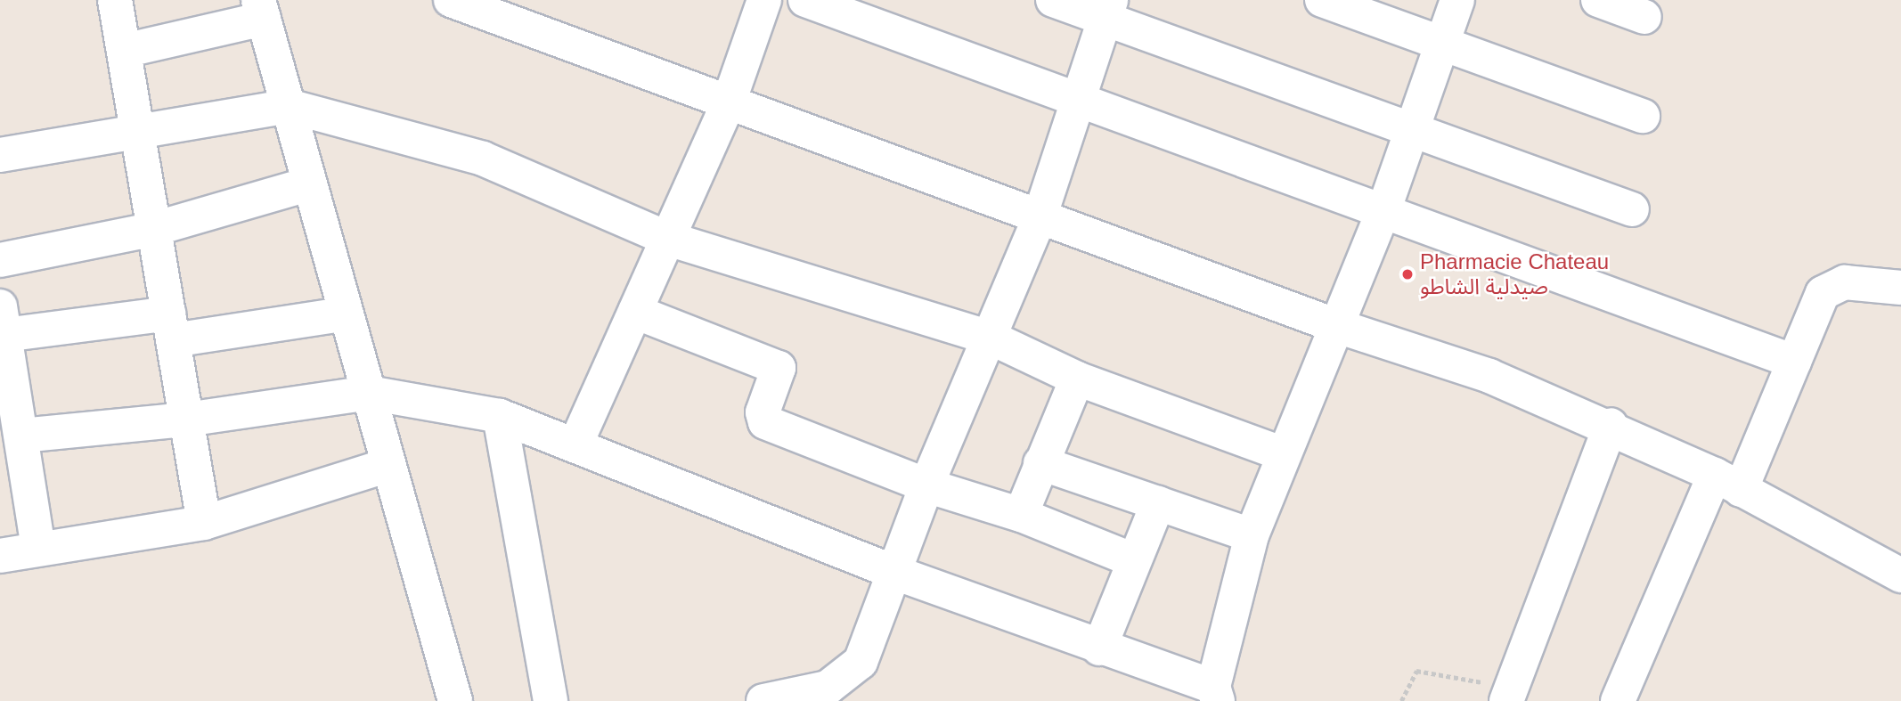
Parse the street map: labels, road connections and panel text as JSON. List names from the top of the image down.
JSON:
{
  "places": ["Pharmacie Chateau صيدلية الشاطو"]
}
